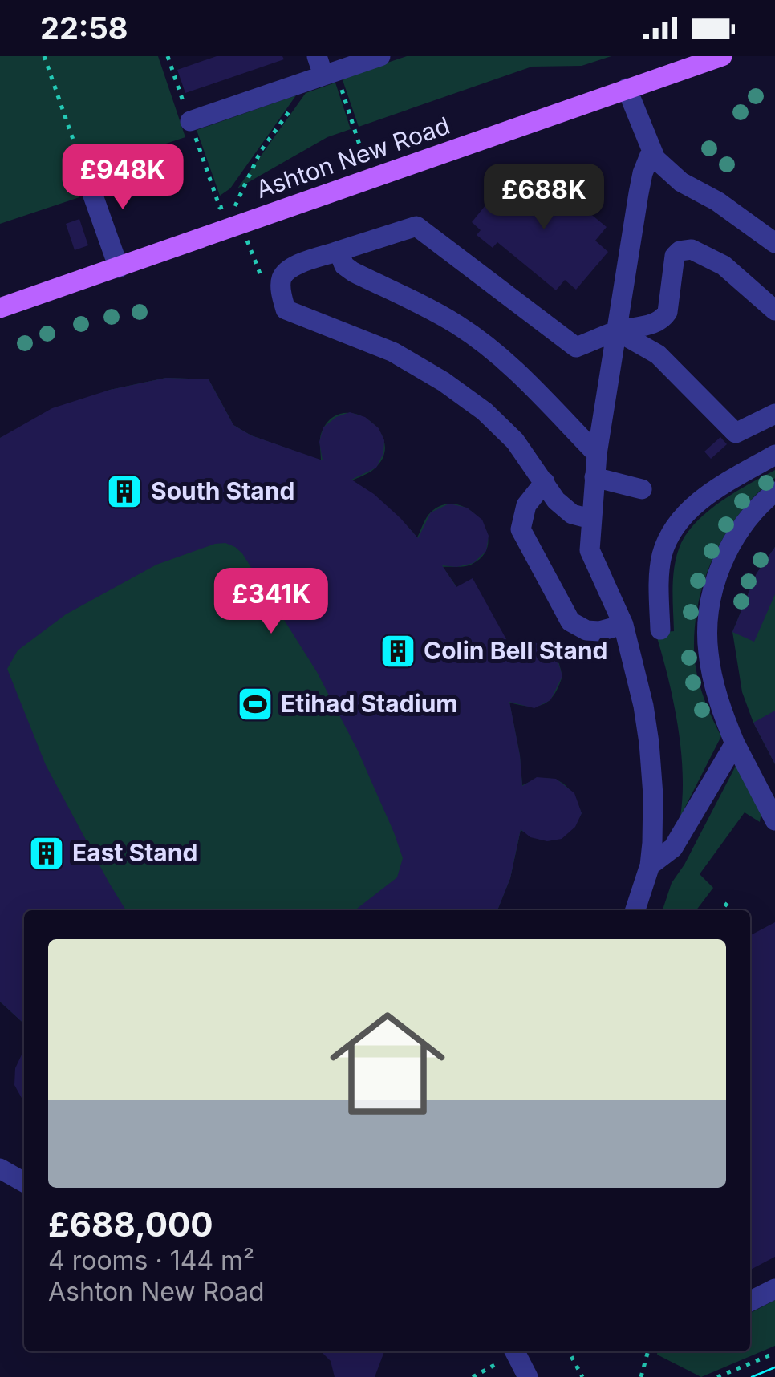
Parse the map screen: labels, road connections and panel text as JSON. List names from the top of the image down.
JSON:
{
  "streets": {
    "main road": ["Ashton New Road"]
  },
  "places": {
    "building": ["South Stand", "Colin Bell Stand", "East Stand"],
    "sports": ["Etihad Stadium"]
  },
  "page": {
    "status": "22:58",
    "price": ["£948K", "£688K", "£341K"],
    "list": [
      {
        "name": "£688,000",
        "note": "4 rooms · 144 m² · Ashton New Road"
      }
    ]
  }
}
